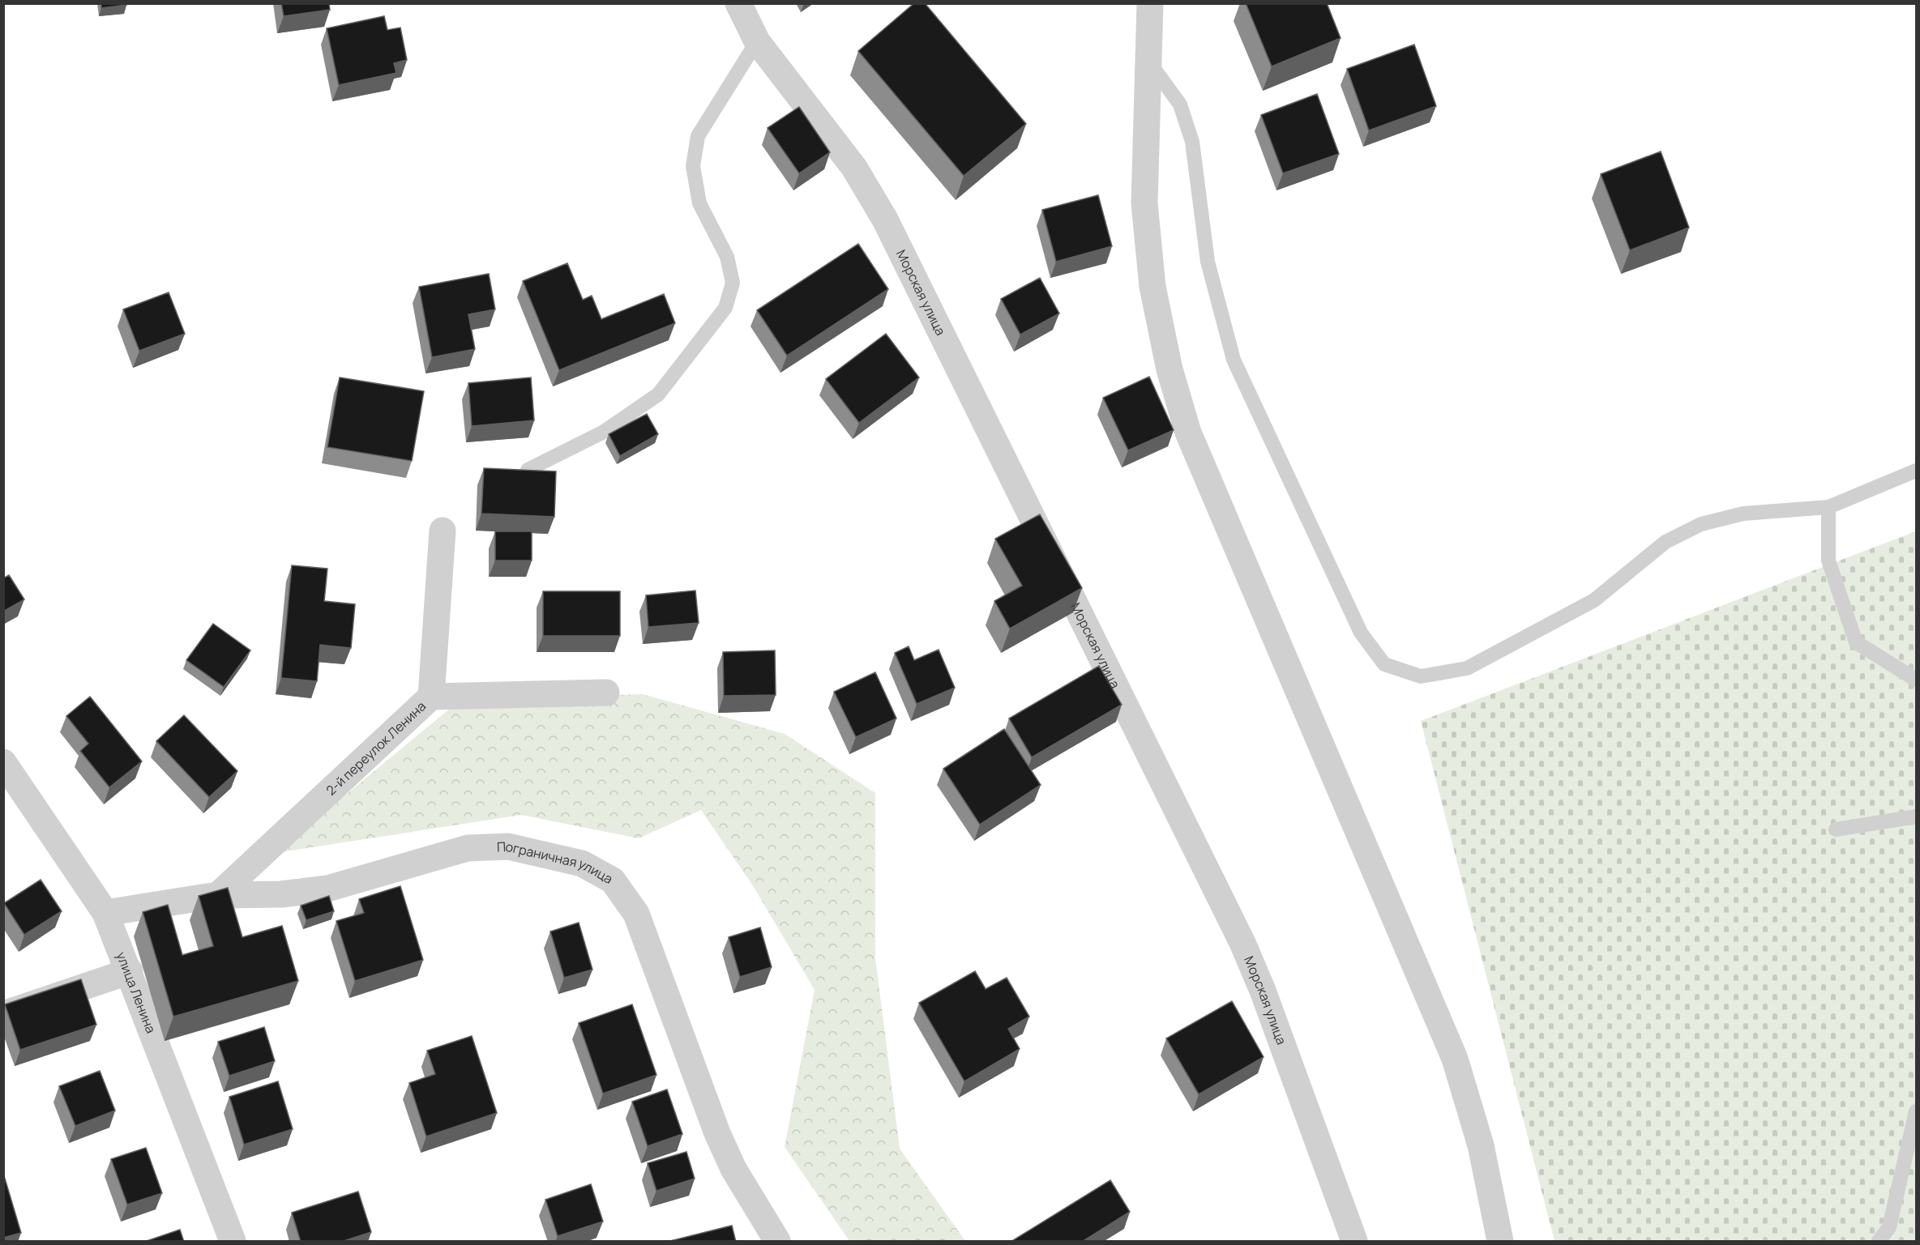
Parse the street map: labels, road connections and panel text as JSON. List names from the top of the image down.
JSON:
{
  "streets": {
    "street": [
      "Морская улица",
      "2-й переулок Ленина",
      "Пограничная улица",
      "улица Ленина"
    ]
  },
  "crossings": [
    ["2-й переулок Ленина", "Пограничная улица"],
    ["Пограничная улица", "улица Ленина"]
  ]
}
